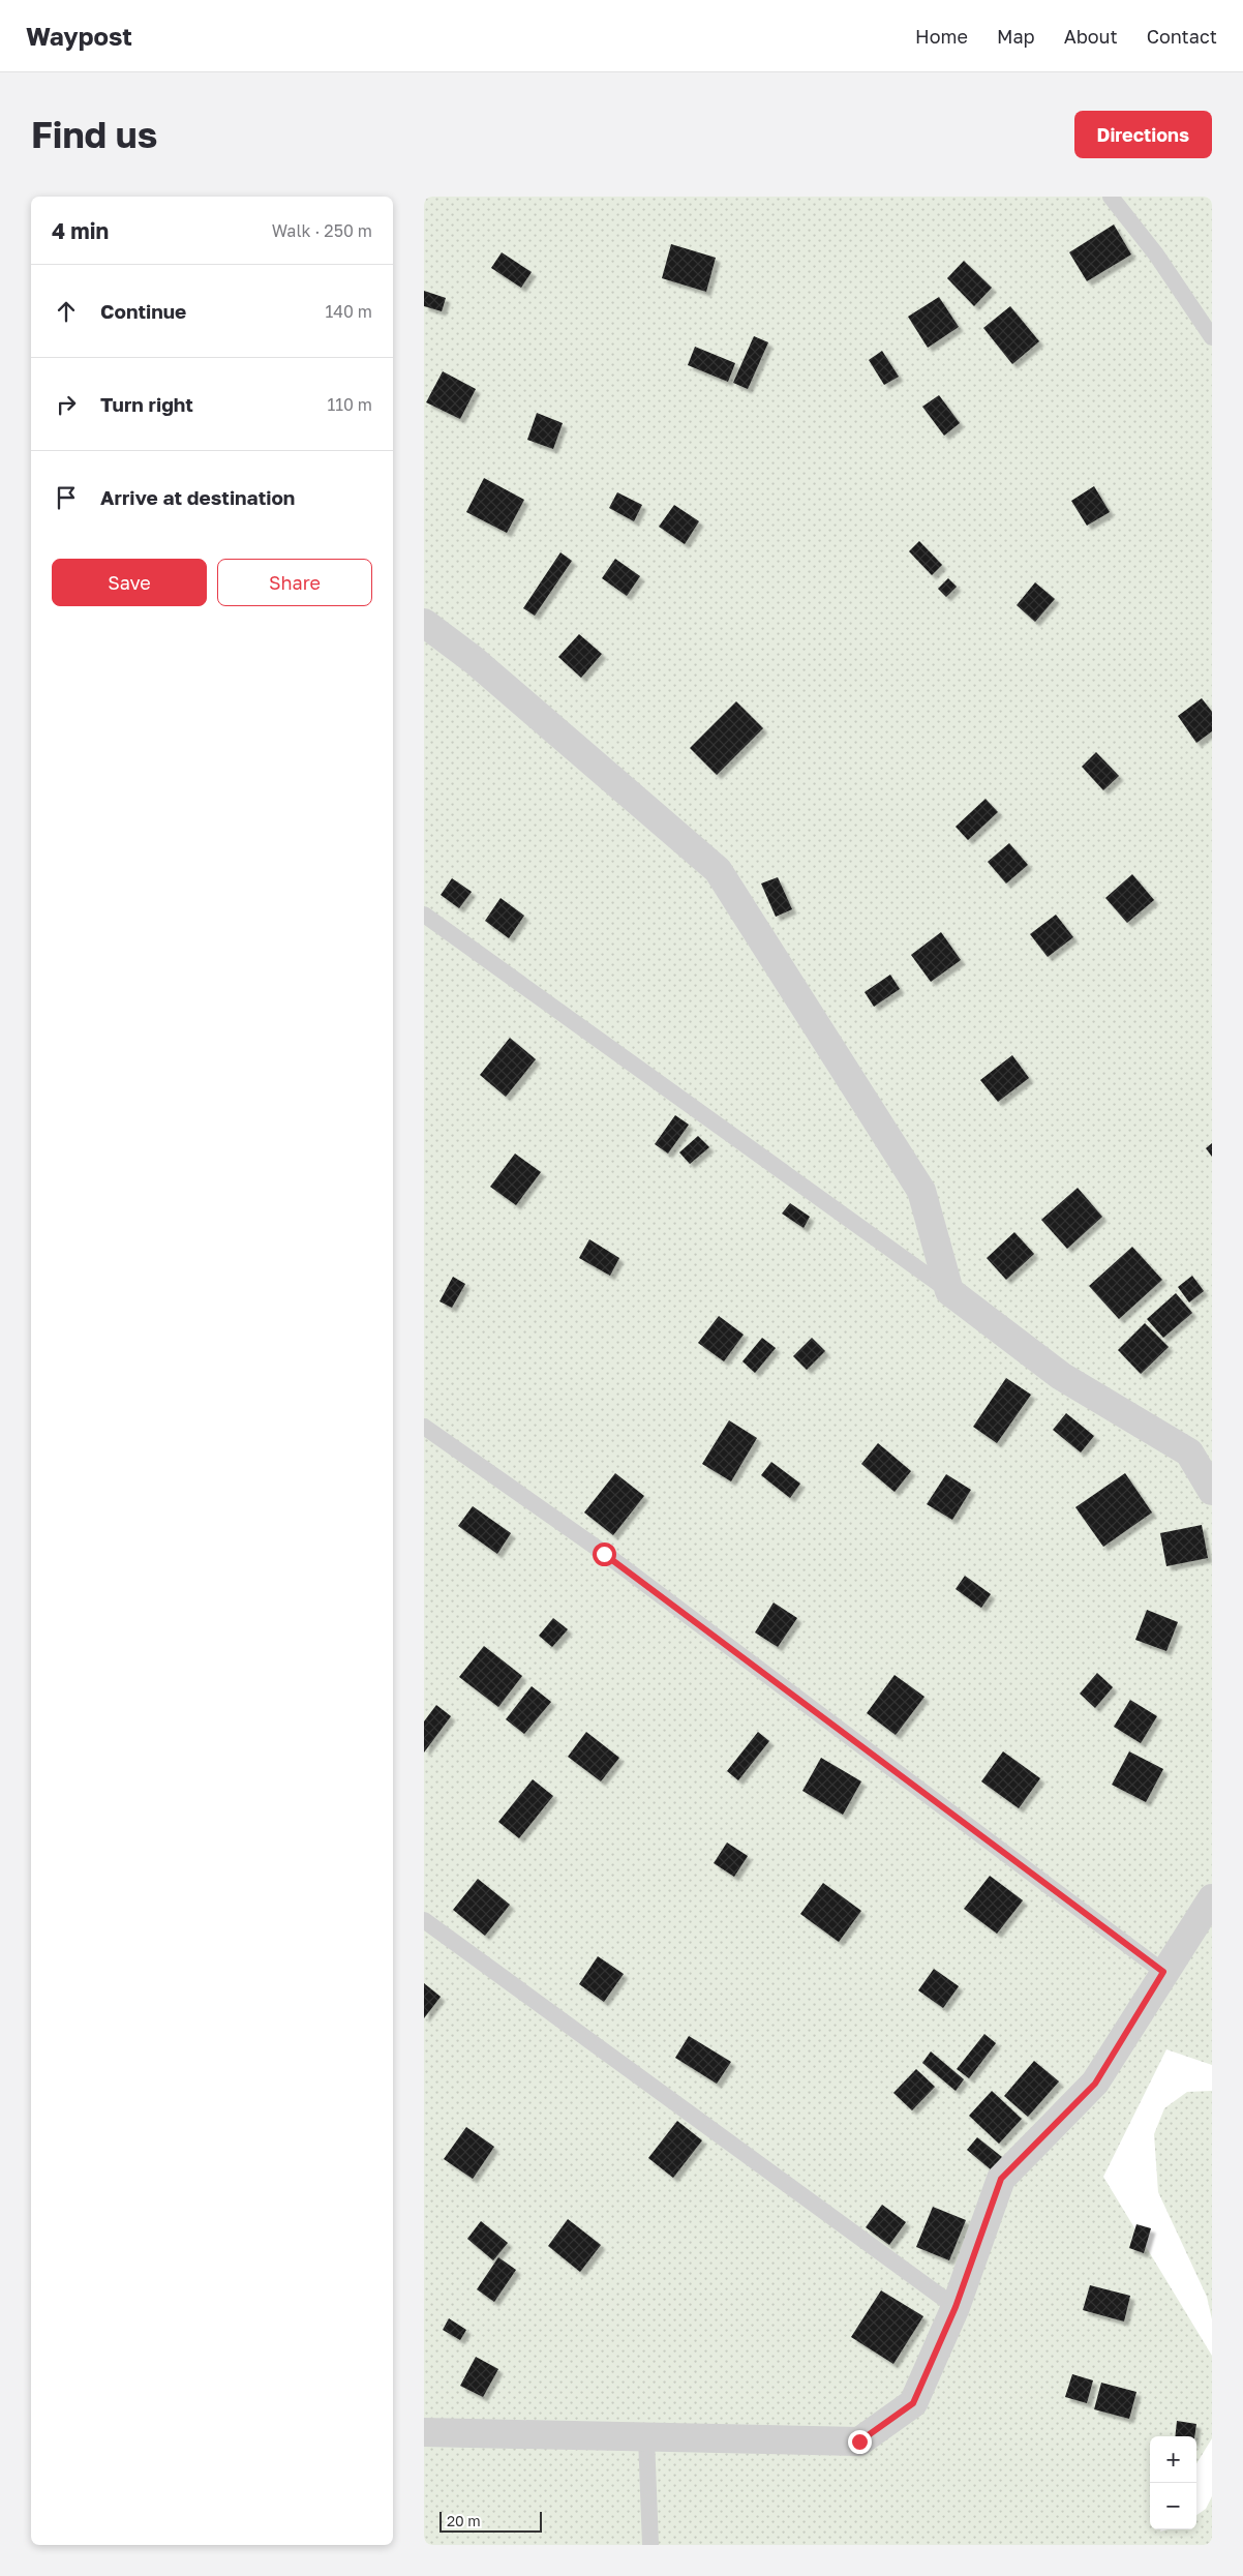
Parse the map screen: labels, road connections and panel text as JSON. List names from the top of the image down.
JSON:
{
  "scale_bar": "20 m",
  "page": {
    "header": "Waypost",
    "nav": [
      "Home",
      "Map",
      "About",
      "Contact"
    ],
    "buttons": [
      "Directions",
      ["Save", "Share"]
    ],
    "title": "Find us",
    "heading": ["4 min", "Walk · 250 m"],
    "list": [
      ["Continue", "140 m"],
      ["Turn right", "110 m"],
      "Arrive at destination"
    ],
    "map_buttons": ["+", "−"],
    "scale": "20 m"
  }
}
